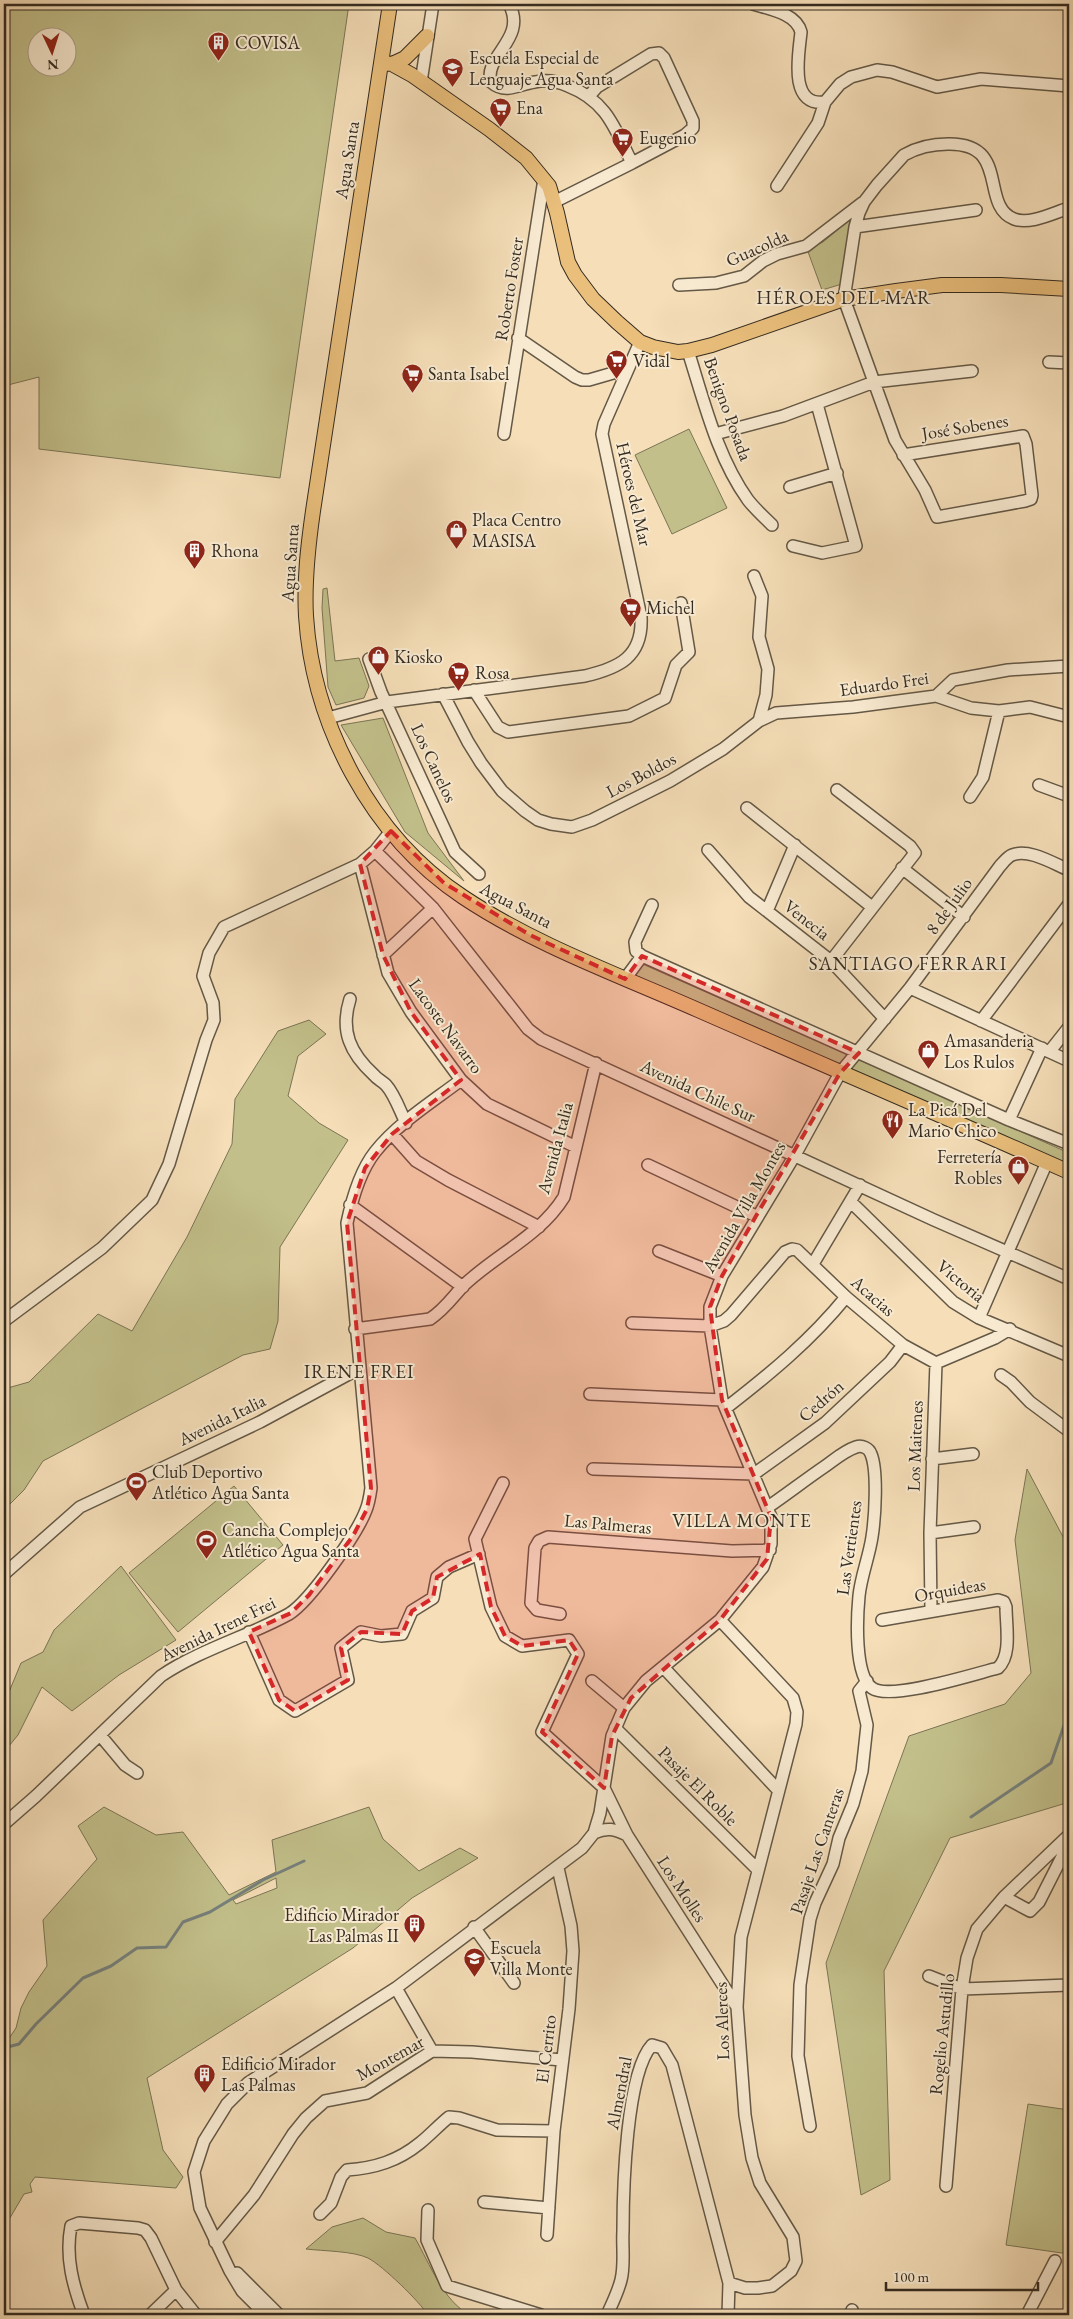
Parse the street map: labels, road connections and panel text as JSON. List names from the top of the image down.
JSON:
{
  "streets": {
    "main road": ["Agua Santa"],
    "street": [
      "Guacolda",
      "Roberto Foster",
      "Benigno Posada",
      "José Sobenes",
      "Héroes del Mar",
      "Eduardo Frei",
      "Los Canelos",
      "Los Boldos",
      "8 de Julio",
      "Venecia",
      "Lacoste Navarro",
      "Avenida Chile Sur",
      "Avenida Italia",
      "Avenida Villa Montes",
      "Victoria",
      "Acacias",
      "Cedrón",
      "Los Maitenes",
      "Las Palmeras",
      "Las Vertientes",
      "Orquideas",
      "Avenida Irene Frei",
      "Pasaje El Roble",
      "Pasaje Las Canteras",
      "Los Molles",
      "Los Alerces",
      "Rogelio Astudillo",
      "El Cerrito",
      "Montemar",
      "Almendral"
    ]
  },
  "crossings": [
    ["Agua Santa", "8 de Julio"],
    ["Agua Santa", "Avenida Villa Montes"],
    ["Eduardo Frei", "Los Boldos"],
    ["8 de Julio", "Venecia"],
    ["8 de Julio", "Avenida Villa Montes"],
    ["Lacoste Navarro", "Avenida Italia"],
    ["Lacoste Navarro", "Avenida Irene Frei"],
    ["Avenida Chile Sur", "Avenida Italia"],
    ["Avenida Chile Sur", "Avenida Villa Montes"],
    ["Avenida Italia", "Avenida Irene Frei"],
    ["Avenida Villa Montes", "Acacias"],
    ["Avenida Villa Montes", "Cedrón"],
    ["Avenida Villa Montes", "Las Palmeras"],
    ["Avenida Villa Montes", "Las Vertientes"],
    ["Avenida Villa Montes", "Pasaje El Roble"],
    ["Avenida Villa Montes", "Los Molles"],
    ["Avenida Villa Montes", "Los Alerces"],
    ["Acacias", "Cedrón"],
    ["Acacias", "Los Maitenes"],
    ["Los Maitenes", "Orquideas"],
    ["Las Vertientes", "Orquideas"],
    ["Las Vertientes", "Pasaje Las Canteras"],
    ["Orquideas", "Pasaje Las Canteras"],
    ["Pasaje El Roble", "Los Alerces"],
    ["Los Molles", "Los Alerces"],
    ["Los Alerces", "Almendral"],
    ["El Cerrito", "Montemar"]
  ],
  "districts": [
    "HÉROES DEL MAR",
    "SANTIAGO FERRARI",
    "IRENE FREI",
    "VILLA MONTE"
  ],
  "places": {
    "building": [
      "COVISA",
      "Rhona",
      "Edificio Mirador Las Palmas II",
      "Edificio Mirador Las Palmas"
    ],
    "school or university": ["Escuela Especial de Lenguaje Agua Santa", "Escuela Villa Monte"],
    "supermarket": [
      "Ena",
      "Eugenio",
      "Vidal",
      "Santa Isabel",
      "Michel",
      "Rosa"
    ],
    "shop": [
      "Placa Centro MASISA",
      "Kiosko",
      "Amasanderia Los Rulos",
      "Ferretería Robles"
    ],
    "restaurant": ["La Picá Del Mario Chico"],
    "sports": ["Club Deportivo Atlético Agua Santa", "Cancha Complejo Atlético Agua Santa"]
  },
  "scale_bar": "100 m",
  "north": "bottom"
}
